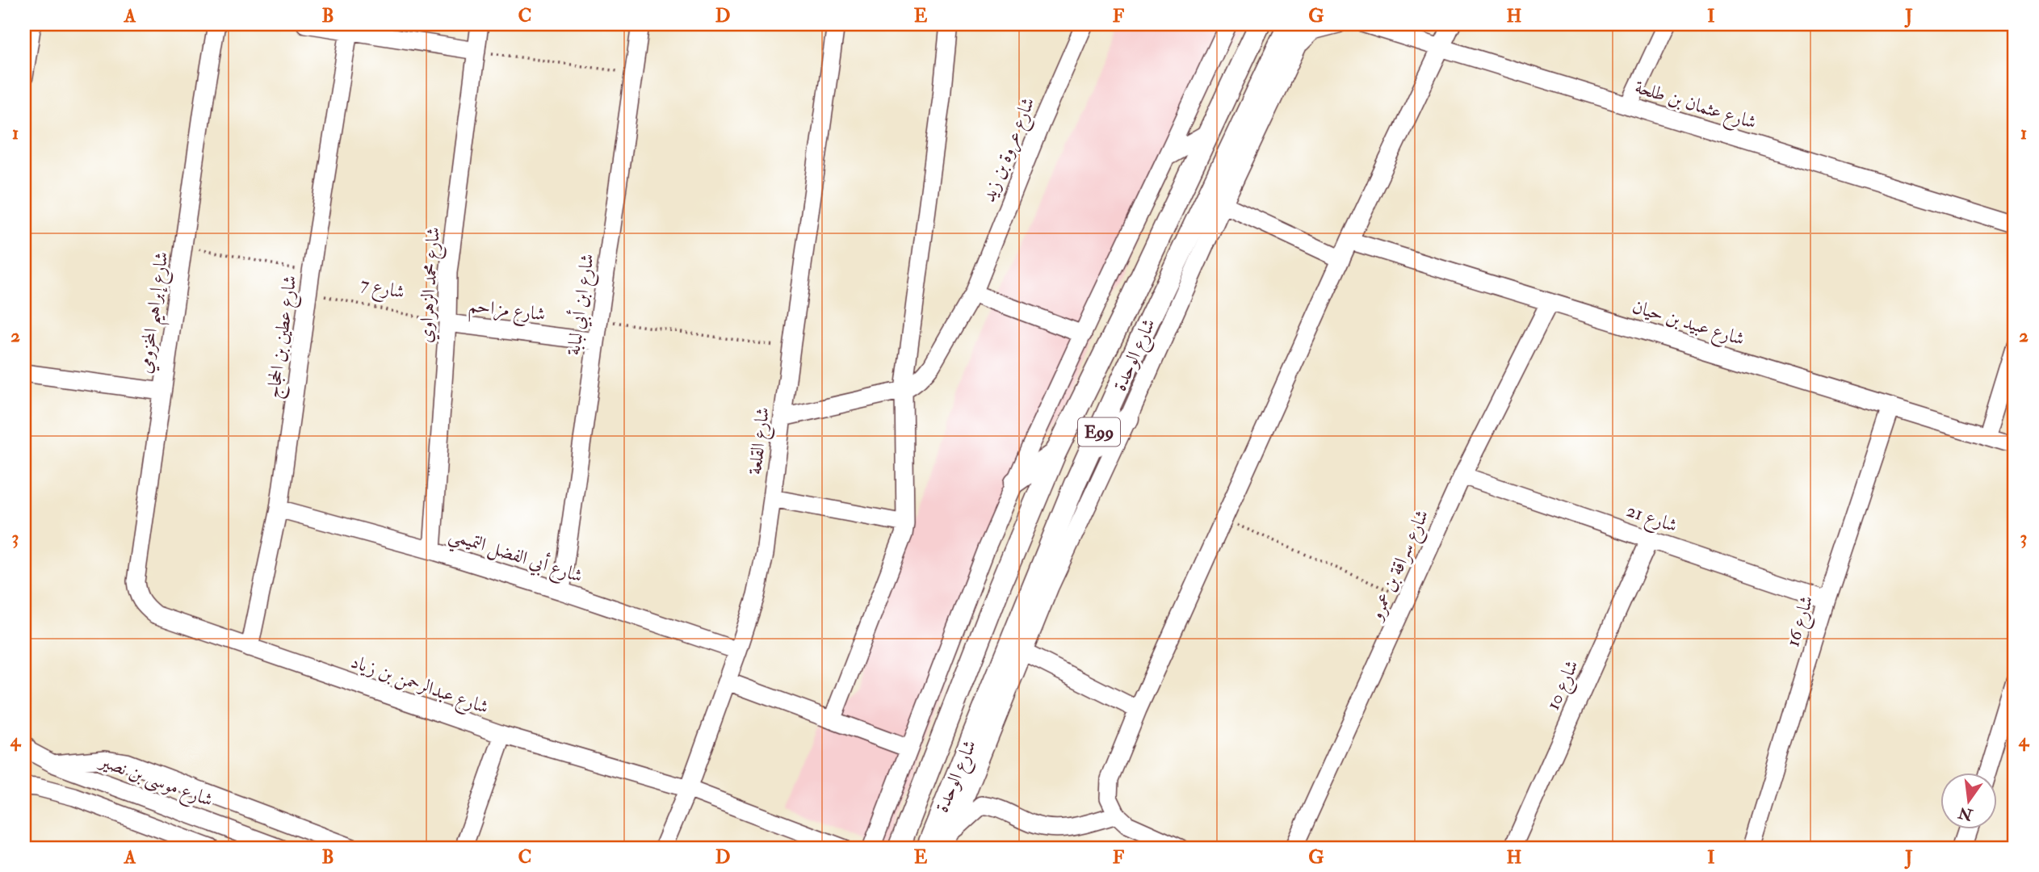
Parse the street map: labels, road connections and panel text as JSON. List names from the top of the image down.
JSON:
{
  "streets": {
    "main road": ["شارع الوحدة", "E99"],
    "street": [
      "شارع عثمان بن طلحة",
      "شارع عروة بن زيد",
      "شارع محمد الزهراوي",
      "شارع ابن أبي لبابة",
      "شارع مزاحم",
      "شارع إبراهيم المخزومي",
      "شارع عبيد بن حيان",
      "شارع عطين بن الحجاج",
      "شارع القلعة",
      "شارع 21",
      "شارع أبي الفضل التميمي",
      "شارع سراقة بن عمرو",
      "شارع 16",
      "شارع عبدالرحمن بن زياد",
      "شارع 10",
      "شارع موسى بن نصير"
    ],
    "path": ["شارع 7"]
  },
  "crossings": [
    ["شارع محمد الزهراوي", "شارع 7"],
    ["شارع محمد الزهراوي", "شارع مزاحم"],
    ["شارع محمد الزهراوي", "شارع أبي الفضل التميمي"],
    ["شارع 7", "شارع مزاحم"],
    ["شارع 7", "شارع عطين بن الحجاج"],
    ["شارع ابن أبي لبابة", "شارع مزاحم"],
    ["شارع ابن أبي لبابة", "شارع أبي الفضل التميمي"],
    ["شارع إبراهيم المخزومي", "شارع عبدالرحمن بن زياد"],
    ["شارع عبيد بن حيان", "شارع سراقة بن عمرو"],
    ["شارع عبيد بن حيان", "شارع 16"],
    ["شارع عطين بن الحجاج", "شارع أبي الفضل التميمي"],
    ["شارع عطين بن الحجاج", "شارع عبدالرحمن بن زياد"],
    ["شارع القلعة", "شارع أبي الفضل التميمي"],
    ["شارع القلعة", "شارع عبدالرحمن بن زياد"],
    ["شارع 21", "شارع سراقة بن عمرو"],
    ["شارع 21", "شارع 16"],
    ["شارع 21", "شارع 10"]
  ],
  "north": "bottom",
  "grid": {
    "columns": [
      "A",
      "B",
      "C",
      "D",
      "E",
      "F",
      "G",
      "H",
      "I",
      "J"
    ],
    "rows": [
      "1",
      "2",
      "3",
      "4"
    ]
  }
}
